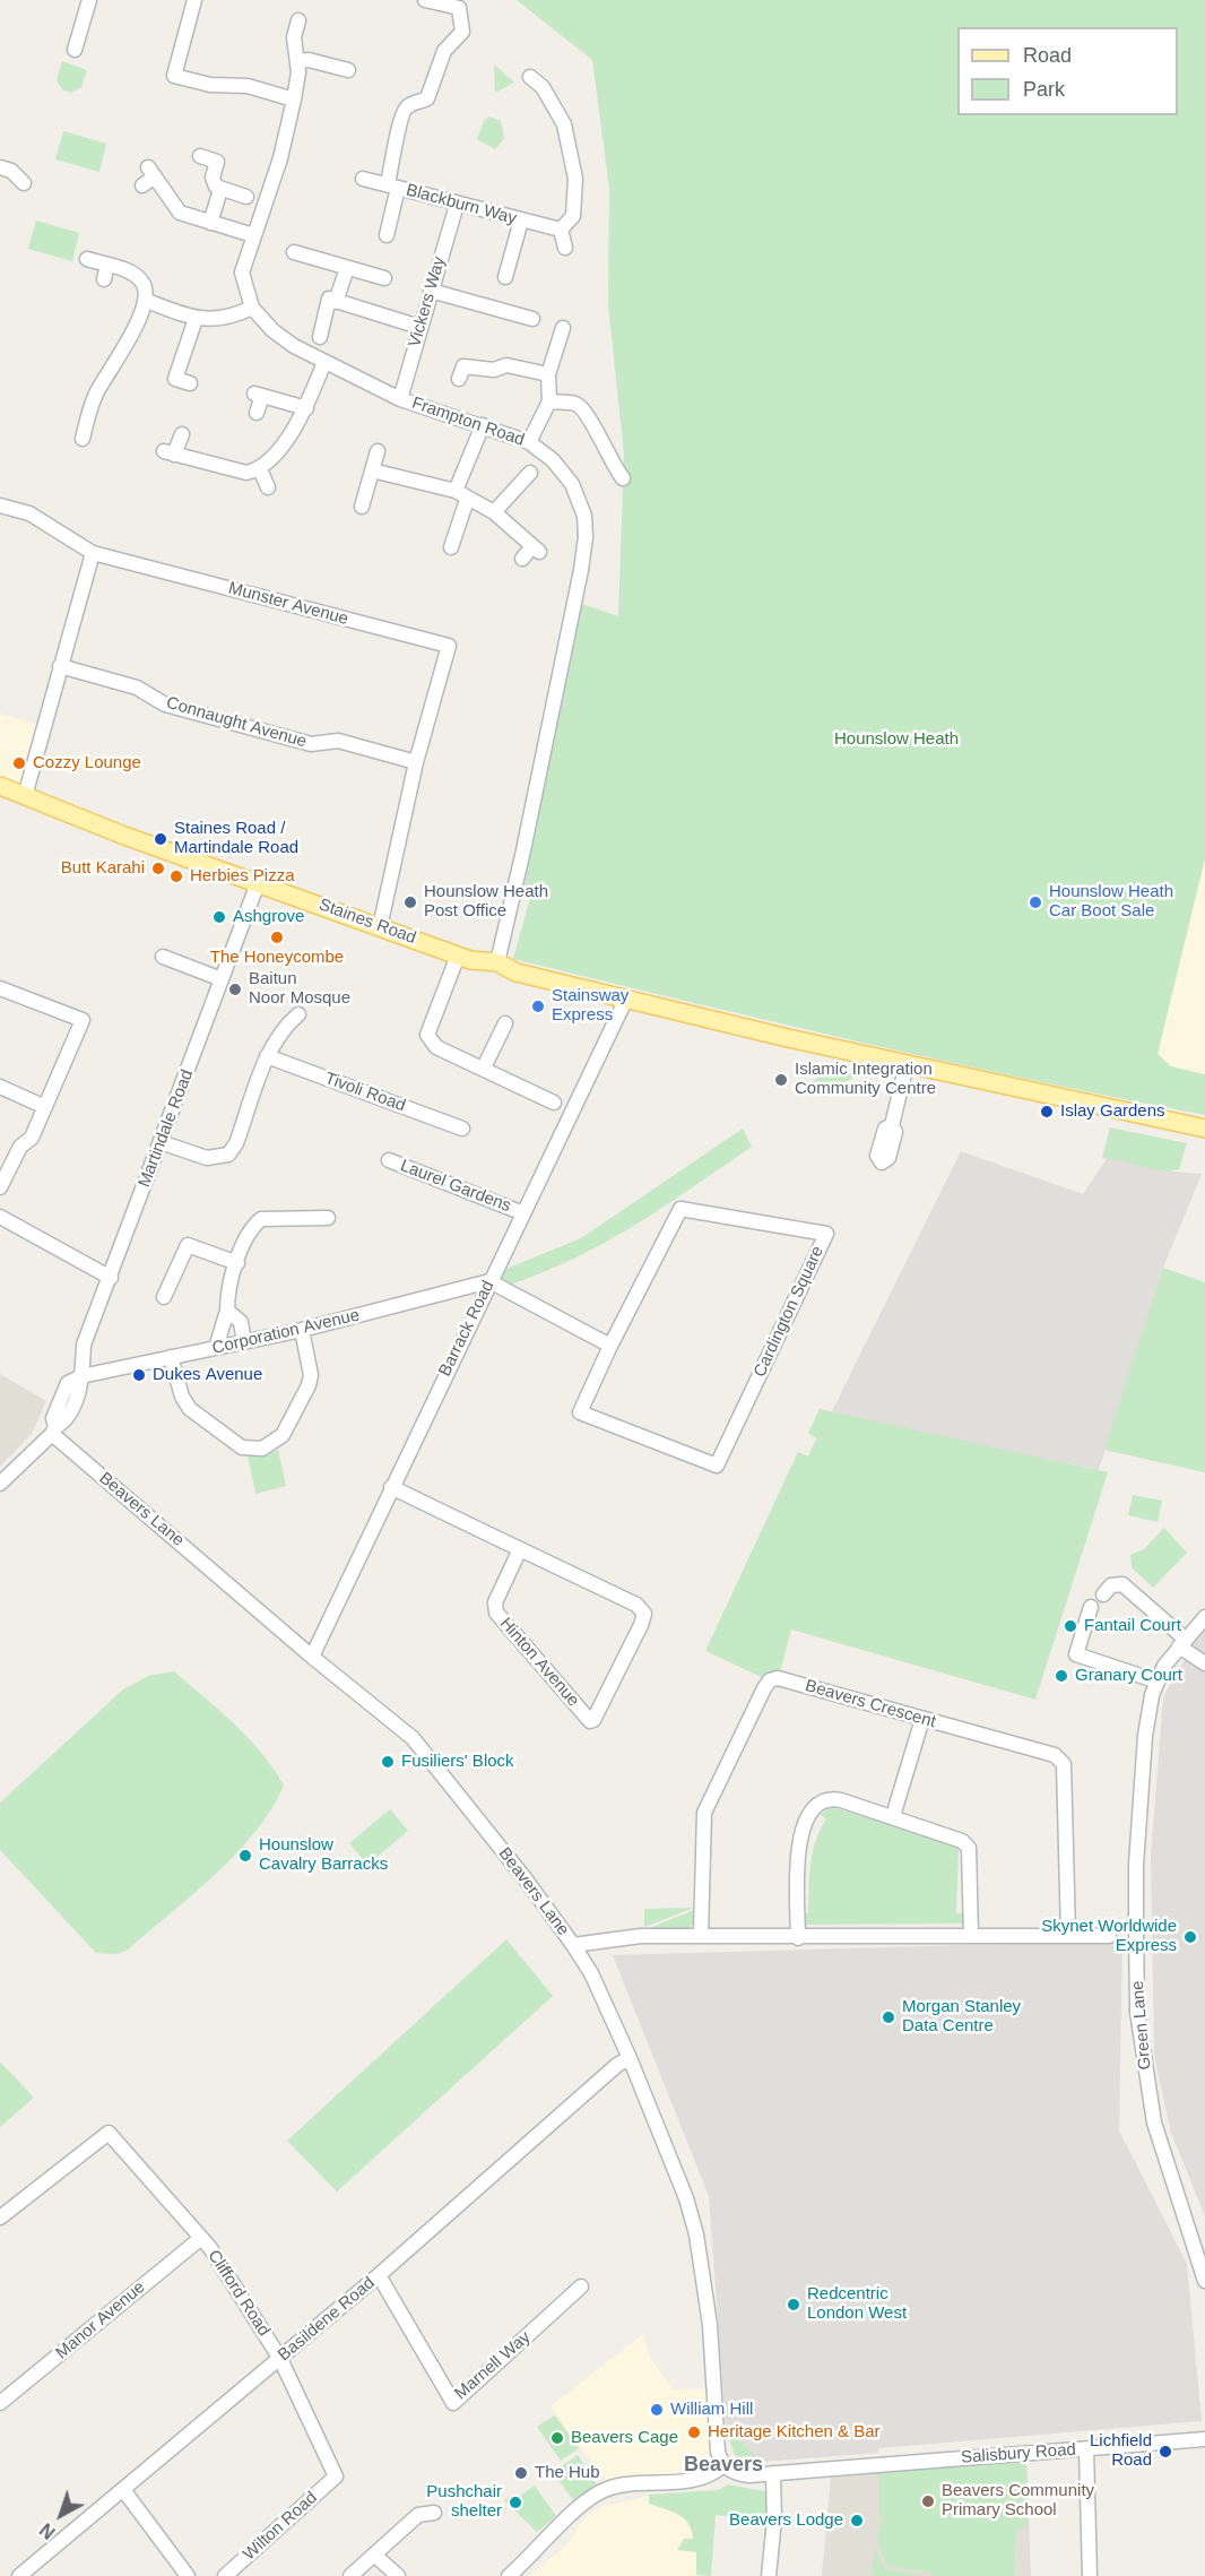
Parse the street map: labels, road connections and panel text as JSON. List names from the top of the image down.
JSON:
{
  "streets": {
    "main road": ["Staines Road"],
    "street": [
      "Blackburn Way",
      "Vickers Way",
      "Frampton Road",
      "Munster Avenue",
      "Connaught Avenue",
      "Tivoli Road",
      "Martindale Road",
      "Laurel Gardens",
      "Cardington Square",
      "Barrack Road",
      "Corporation Avenue",
      "Beavers Lane",
      "Hinton Avenue",
      "Beavers Crescent",
      "Green Lane",
      "Clifford Road",
      "Basildene Road",
      "Manor Avenue",
      "Marnell Way",
      "Salisbury Road",
      "Wilton Road"
    ]
  },
  "crossings": [
    ["Blackburn Way", "Vickers Way"],
    ["Vickers Way", "Frampton Road"],
    ["Frampton Road", "Staines Road"],
    ["Munster Avenue", "Connaught Avenue"],
    ["Munster Avenue", "Staines Road"],
    ["Staines Road", "Martindale Road"],
    ["Staines Road", "Barrack Road"],
    ["Martindale Road", "Corporation Avenue"],
    ["Laurel Gardens", "Barrack Road"],
    ["Barrack Road", "Corporation Avenue"],
    ["Barrack Road", "Beavers Lane"],
    ["Barrack Road", "Hinton Avenue"],
    ["Beavers Lane", "Basildene Road"],
    ["Clifford Road", "Basildene Road"],
    ["Clifford Road", "Manor Avenue"],
    ["Clifford Road", "Wilton Road"],
    ["Basildene Road", "Marnell Way"]
  ],
  "districts": ["Beavers"],
  "parks": ["Hounslow Heath"],
  "places": [
    "Cozzy Lounge",
    "Staines Road / Martindale Road",
    "Butt Karahi",
    "Herbies Pizza",
    "Hounslow Heath Post Office",
    "Hounslow Heath Car Boot Sale",
    "Ashgrove",
    "The Honeycombe",
    "Baitun Noor Mosque",
    "Stainsway Express",
    "Islamic Integration Community Centre",
    "Islay Gardens",
    "Dukes Avenue",
    "Fantail Court",
    "Granary Court",
    "Fusiliers' Block",
    "Hounslow Cavalry Barracks",
    "Skynet Worldwide Express",
    "Morgan Stanley Data Centre",
    "Redcentric London West",
    "William Hill",
    "Heritage Kitchen & Bar",
    "Beavers Cage",
    "Lichfield Road",
    "The Hub",
    "Beavers Community Primary School",
    "Pushchair shelter",
    "Beavers Lodge"
  ],
  "legend": ["Road", "Park"],
  "north": "bottom left"
}
